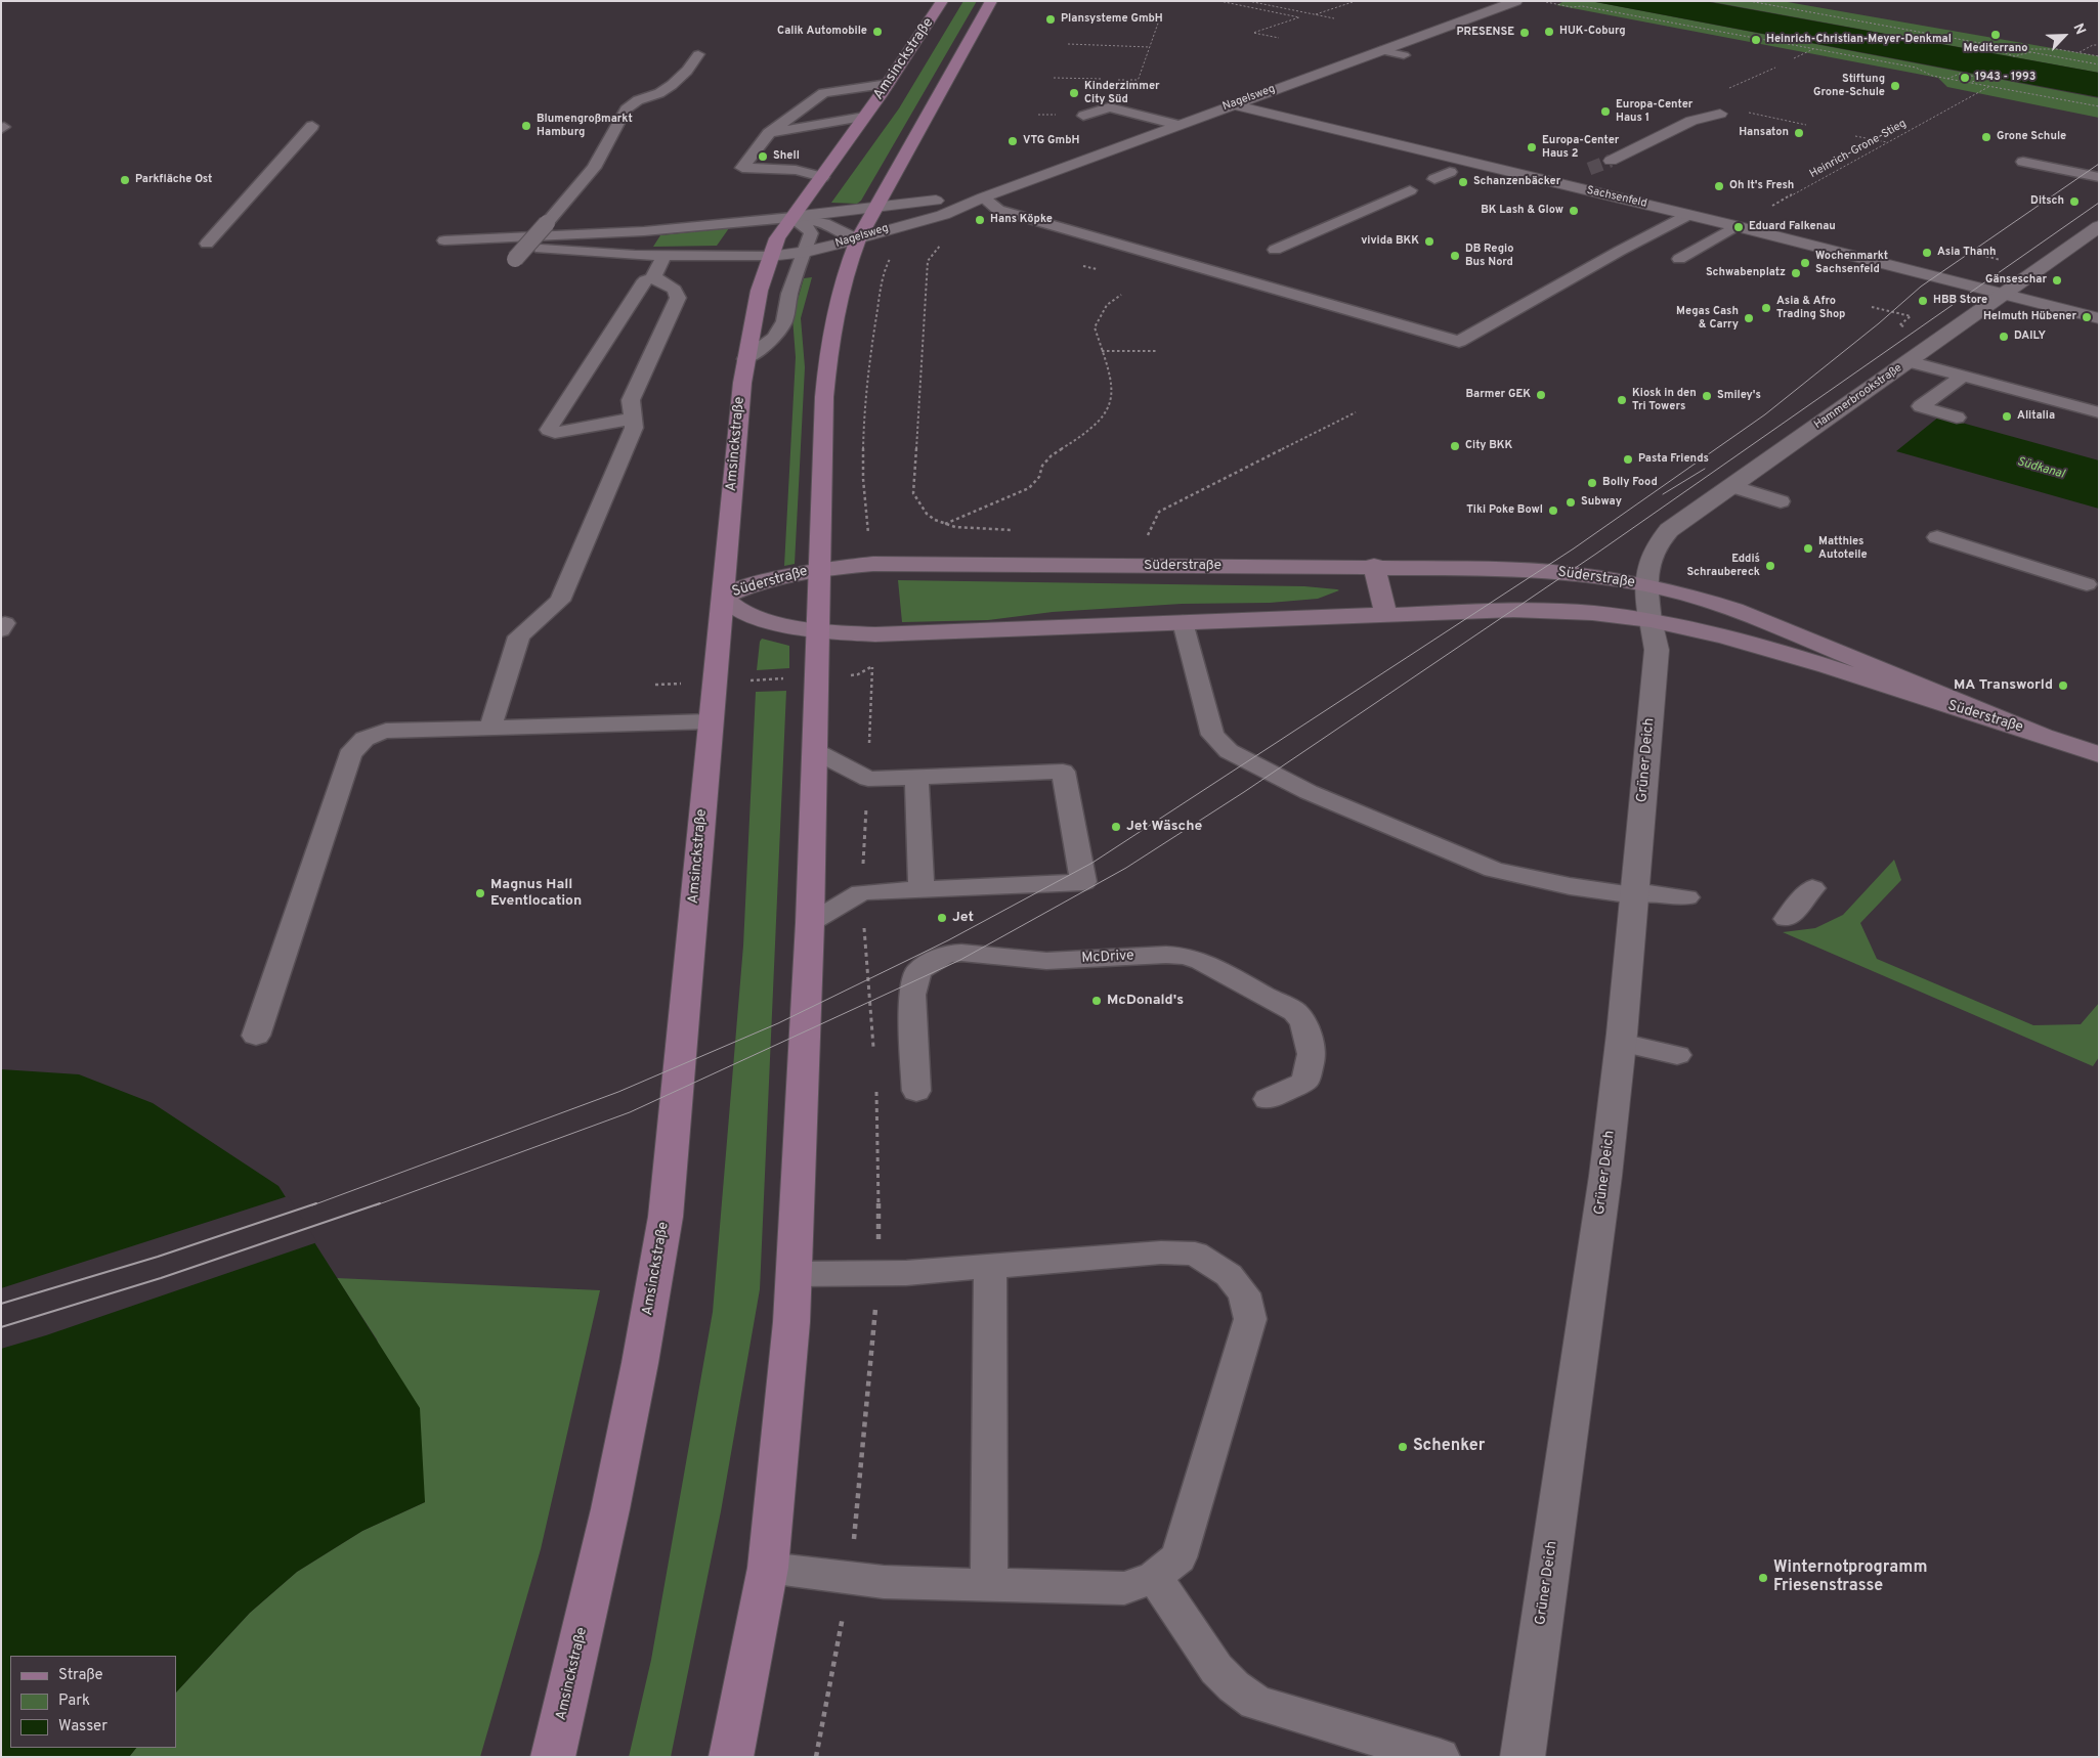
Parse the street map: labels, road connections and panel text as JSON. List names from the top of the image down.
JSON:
{
  "streets": {
    "main road": ["Amsinckstraße", "Süderstraße"],
    "street": [
      "Nagelsweg",
      "Sachsenfeld",
      "Hammerbrookstraße",
      "Grüner Deich"
    ],
    "lane": ["McDrive"],
    "path": ["Heinrich-Grone-Stieg"]
  },
  "crossings": [
    ["Amsinckstraße", "Nagelsweg"],
    ["Amsinckstraße", "Süderstraße"],
    ["Nagelsweg", "Sachsenfeld"],
    ["Heinrich-Grone-Stieg", "Sachsenfeld"],
    ["Sachsenfeld", "Hammerbrookstraße"],
    ["Hammerbrookstraße", "Süderstraße"],
    ["Hammerbrookstraße", "Grüner Deich"],
    ["Süderstraße", "Grüner Deich"]
  ],
  "water": ["Südkanal"],
  "places": [
    "Plansysteme GmbH",
    "Calik Automobile",
    "HUK-Coburg",
    "PRESENSE",
    "Mediterrano",
    "Heinrich-Christian-Meyer-Denkmal",
    "1943 - 1993",
    "Stiftung Grone-Schule",
    "Kinderzimmer City Süd",
    "Europa-Center Haus 1",
    "Blumengroßmarkt Hamburg",
    "Hansaton",
    "Grone Schule",
    "VTG GmbH",
    "Europa-Center Haus 2",
    "Shell",
    "Parkfläche Ost",
    "Schanzenbäcker",
    "Oh It's Fresh",
    "Ditsch",
    "BK Lash & Glow",
    "Hans Köpke",
    "Eduard Falkenau",
    "vivida BKK",
    "Asia Thanh",
    "DB Regio Bus Nord",
    "Wochenmarkt Sachsenfeld",
    "Schwabenplatz",
    "Gänseschar",
    "HBB Store",
    "Asia & Afro Trading Shop",
    "Helmuth Hübener",
    "Megas Cash & Carry",
    "DAILY",
    "Barmer GEK",
    "Smiley's",
    "Kiosk in den Tri Towers",
    "Alitalia",
    "City BKK",
    "Pasta Friends",
    "Bolly Food",
    "Subway",
    "Tiki Poke Bowl",
    "Matthies Autoteile",
    "Eddi´s Schraubereck",
    "MA Transworld",
    "Jet Wäsche",
    "Magnus Hall Eventlocation",
    "Jet",
    "McDonald's",
    "Schenker",
    "Winternotprogramm Friesenstrasse"
  ],
  "legend": ["Straße", "Park", "Wasser"],
  "north": "top right"
}
